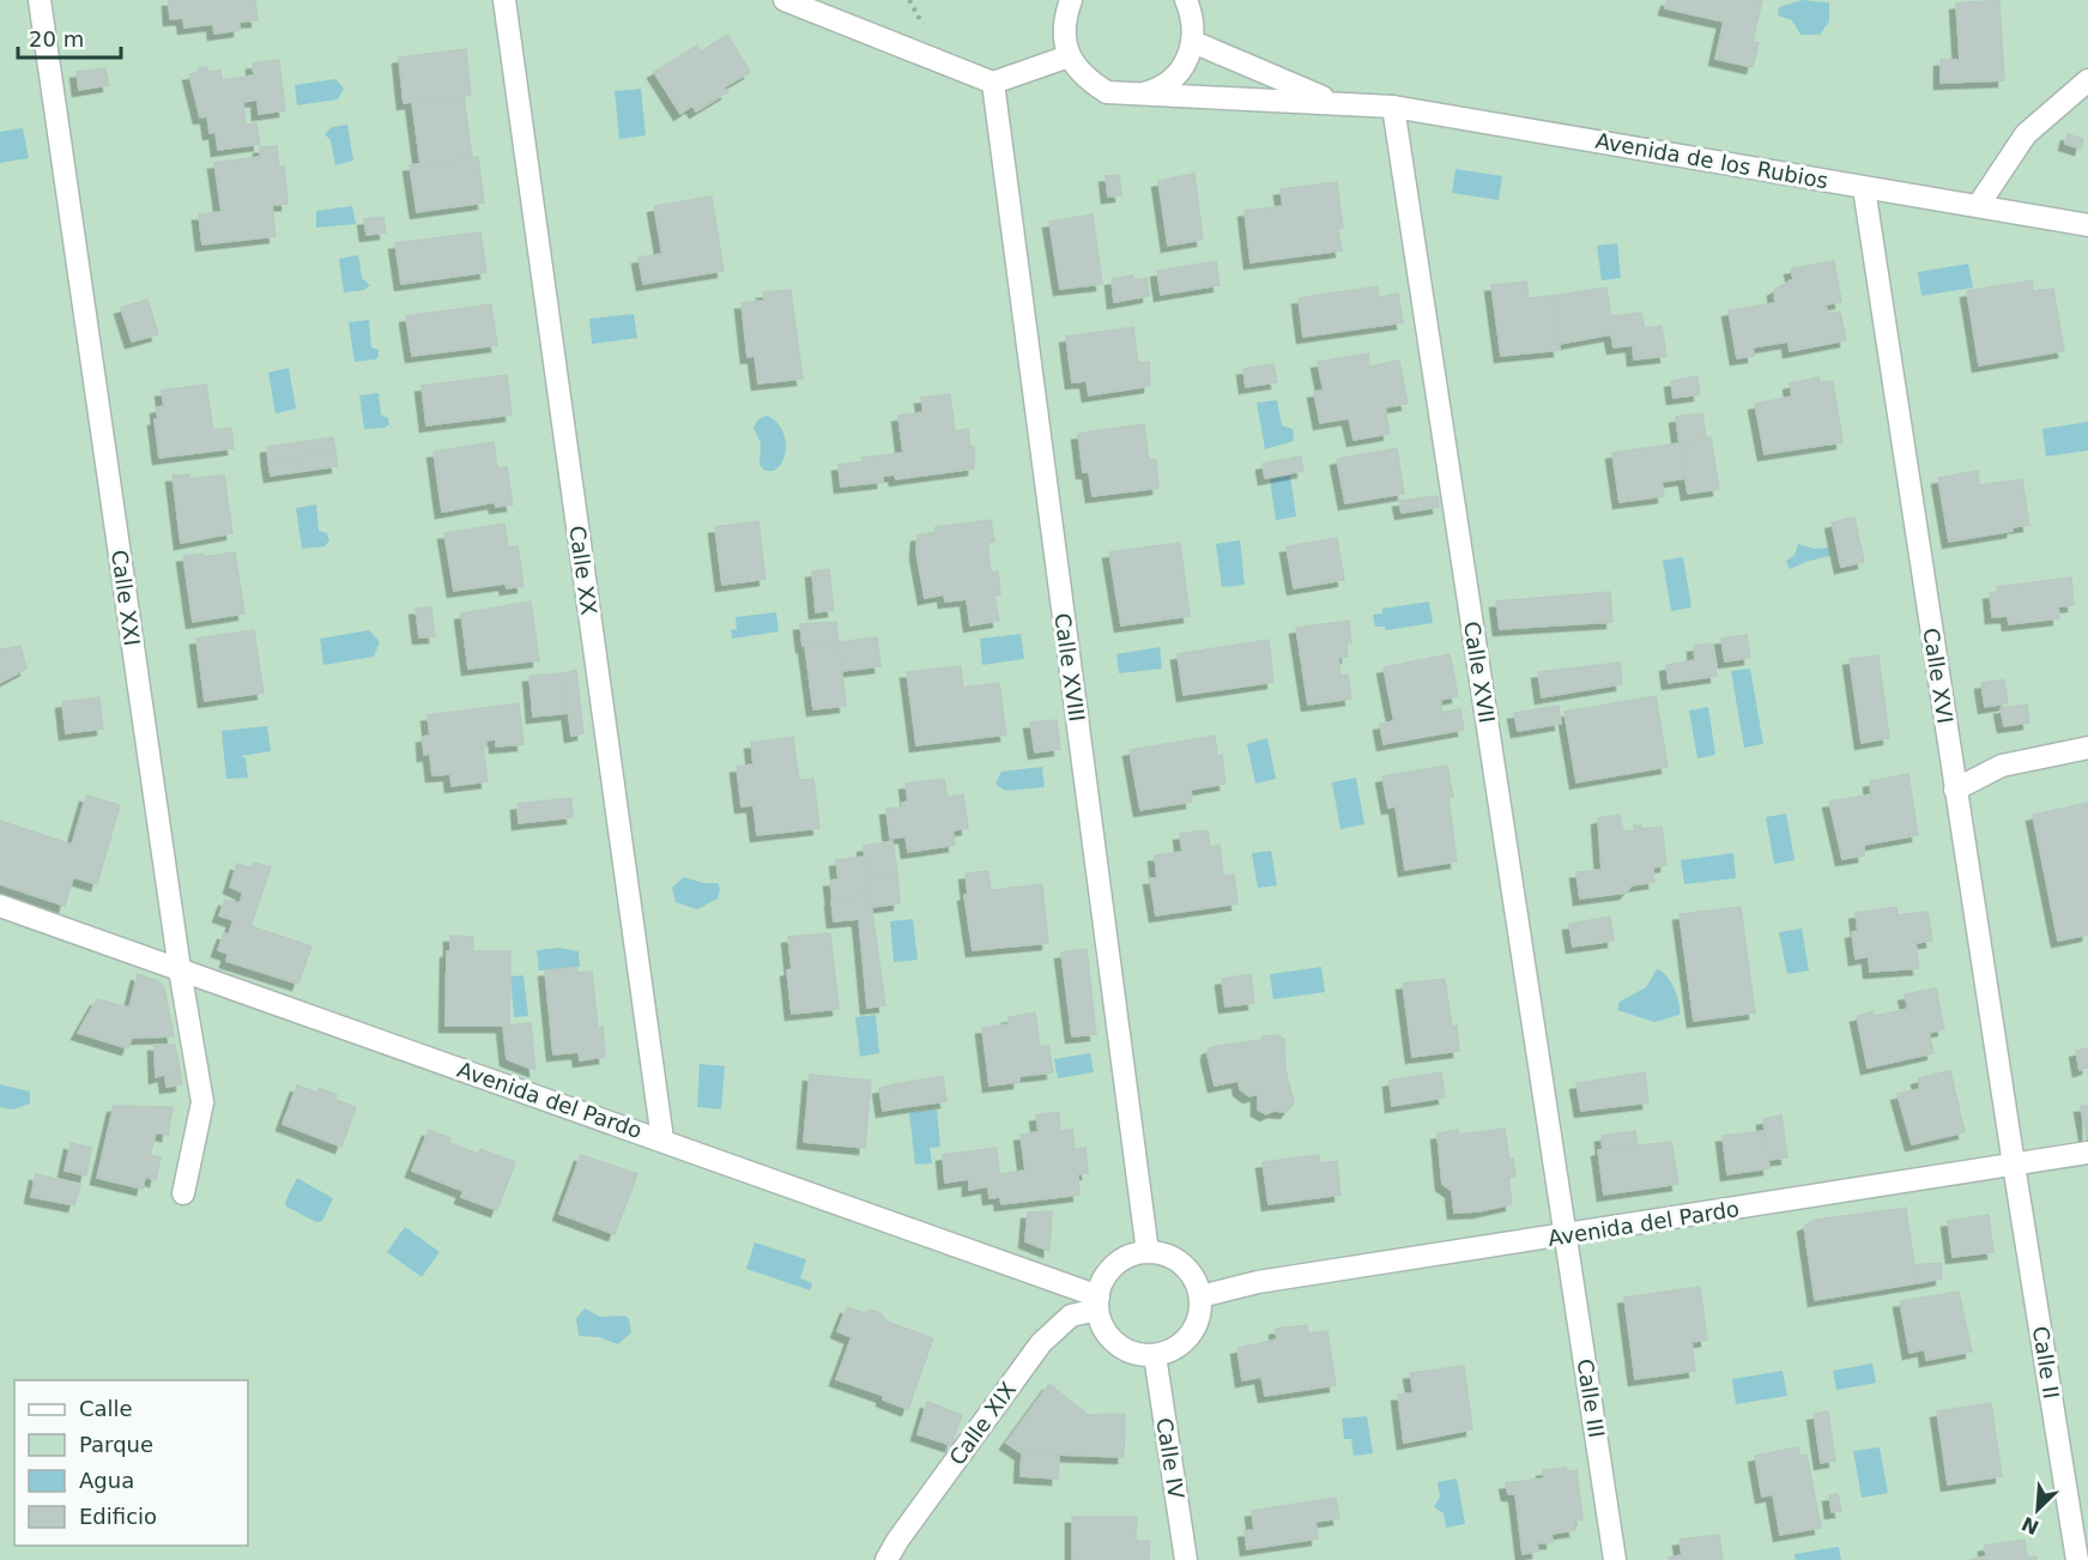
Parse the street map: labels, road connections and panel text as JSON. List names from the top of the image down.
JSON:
{
  "streets": {
    "street": [
      "Avenida de los Rubios",
      "Calle XX",
      "Calle XXI",
      "Calle XVIII",
      "Calle XVII",
      "Calle XVI",
      "Avenida del Pardo",
      "Calle II",
      "Calle III",
      "Calle XIX",
      "Calle IV"
    ]
  },
  "crossings": [
    ["Avenida de los Rubios", "Calle XVII"],
    ["Avenida de los Rubios", "Calle XVI"],
    ["Calle XX", "Avenida del Pardo"],
    ["Calle XXI", "Avenida del Pardo"],
    ["Calle XVIII", "Avenida del Pardo"],
    ["Calle XVIII", "Calle XIX"],
    ["Calle XVIII", "Calle IV"],
    ["Calle XVII", "Avenida del Pardo"],
    ["Calle XVII", "Calle III"],
    ["Calle XVI", "Avenida del Pardo"],
    ["Calle XVI", "Calle II"],
    ["Avenida del Pardo", "Calle II"],
    ["Avenida del Pardo", "Calle III"],
    ["Avenida del Pardo", "Calle XIX"],
    ["Avenida del Pardo", "Calle IV"],
    ["Calle XIX", "Calle IV"]
  ],
  "legend": [
    "Calle",
    "Parque",
    "Agua",
    "Edificio"
  ],
  "scale_bar": "20 m",
  "north": "bottom left"
}
